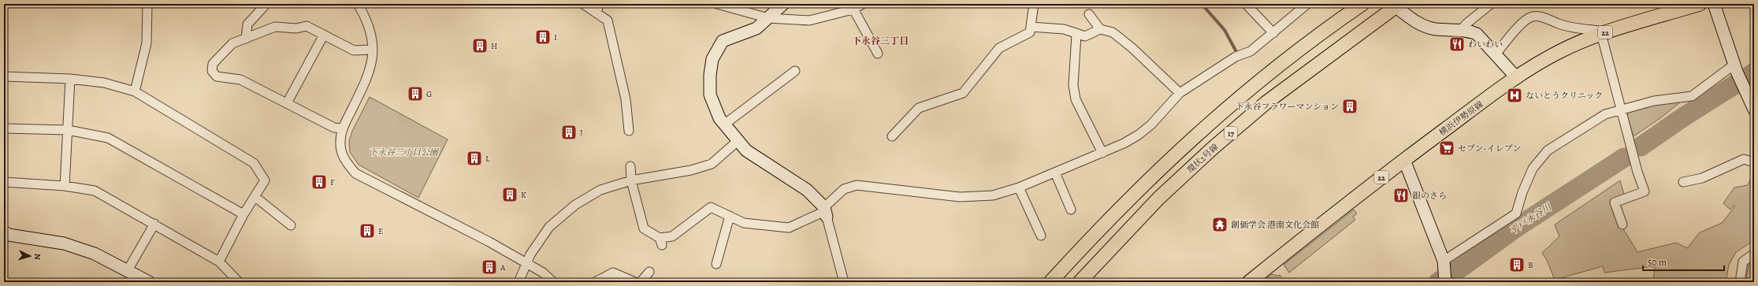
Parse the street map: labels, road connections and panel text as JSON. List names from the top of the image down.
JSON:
{
  "streets": {
    "main road": [
      "22",
      "横浜伊勢原線",
      "17",
      "環状2号線"
    ]
  },
  "districts": ["下永谷三丁目"],
  "water": ["平戸永谷川"],
  "parks": ["下永谷三丁目公園"],
  "places": {
    "building": [
      "I",
      "H",
      "G",
      "下永谷フラワーマンション",
      "J",
      "L",
      "F",
      "K",
      "E",
      "B",
      "A"
    ],
    "restaurant": ["わいわい", "銀のさら"],
    "hospital": ["ないとうクリニック"],
    "supermarket": ["セブン-イレブン"],
    "temple": ["創価学会 港南文化会館"]
  },
  "scale_bar": "50 m",
  "north": "right"
}
